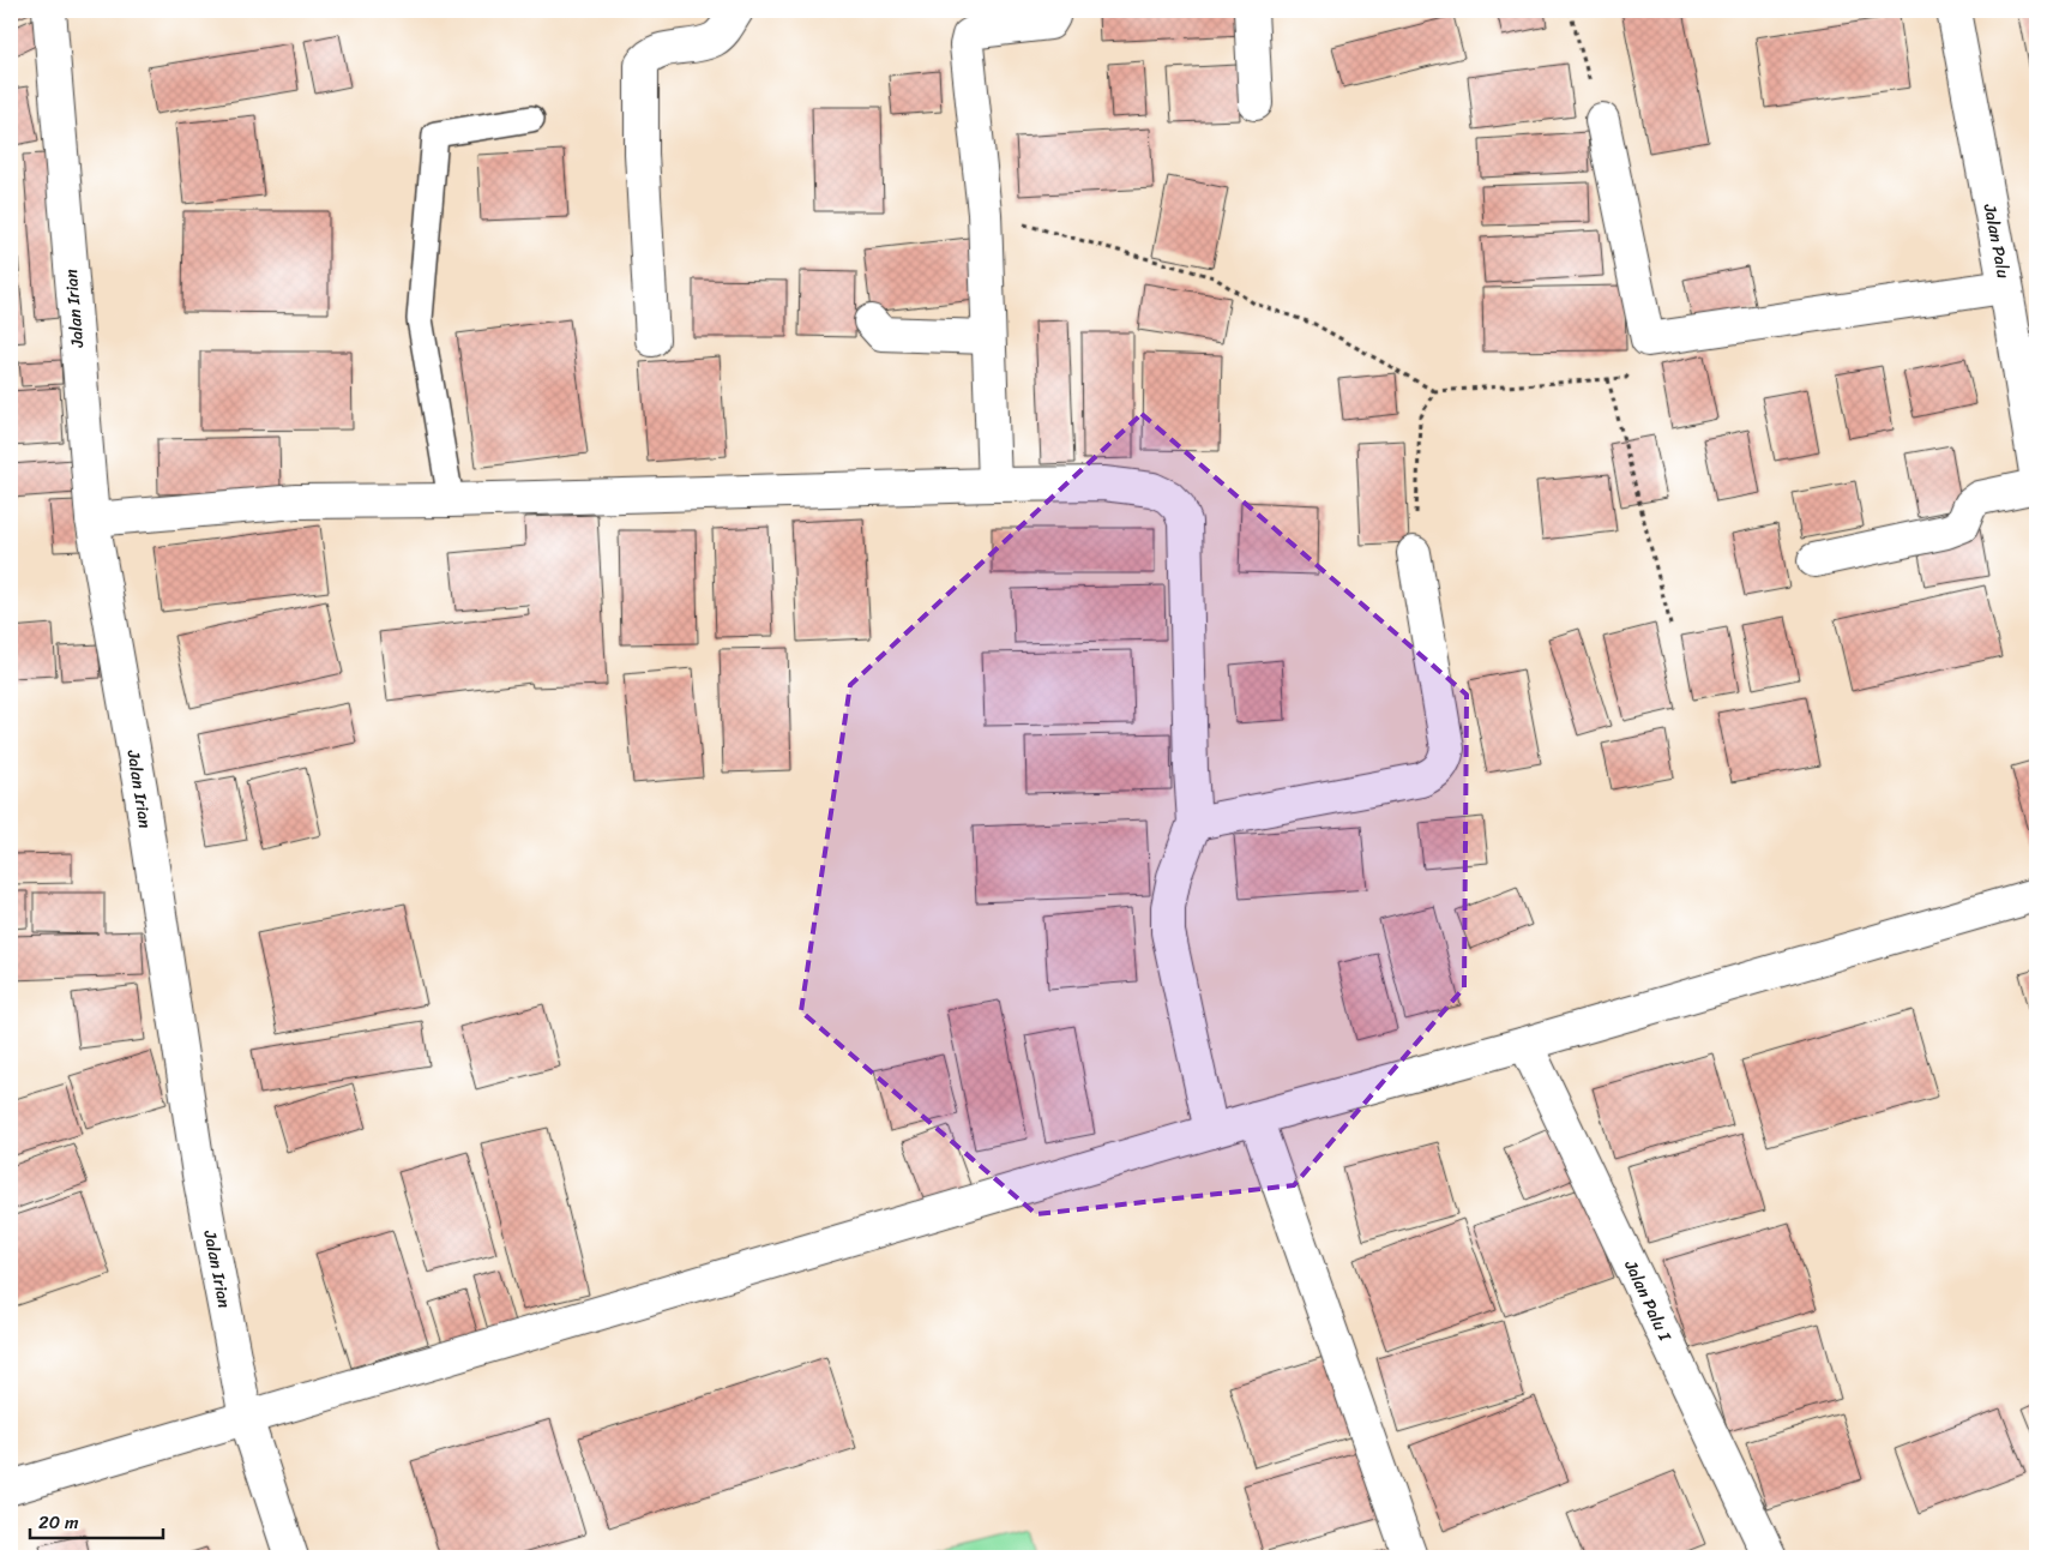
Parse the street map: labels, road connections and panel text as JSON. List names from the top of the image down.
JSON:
{
  "streets": {
    "street": ["Jalan Palu", "Jalan Irian", "Jalan Palu I"]
  },
  "scale_bar": "20 m"
}
